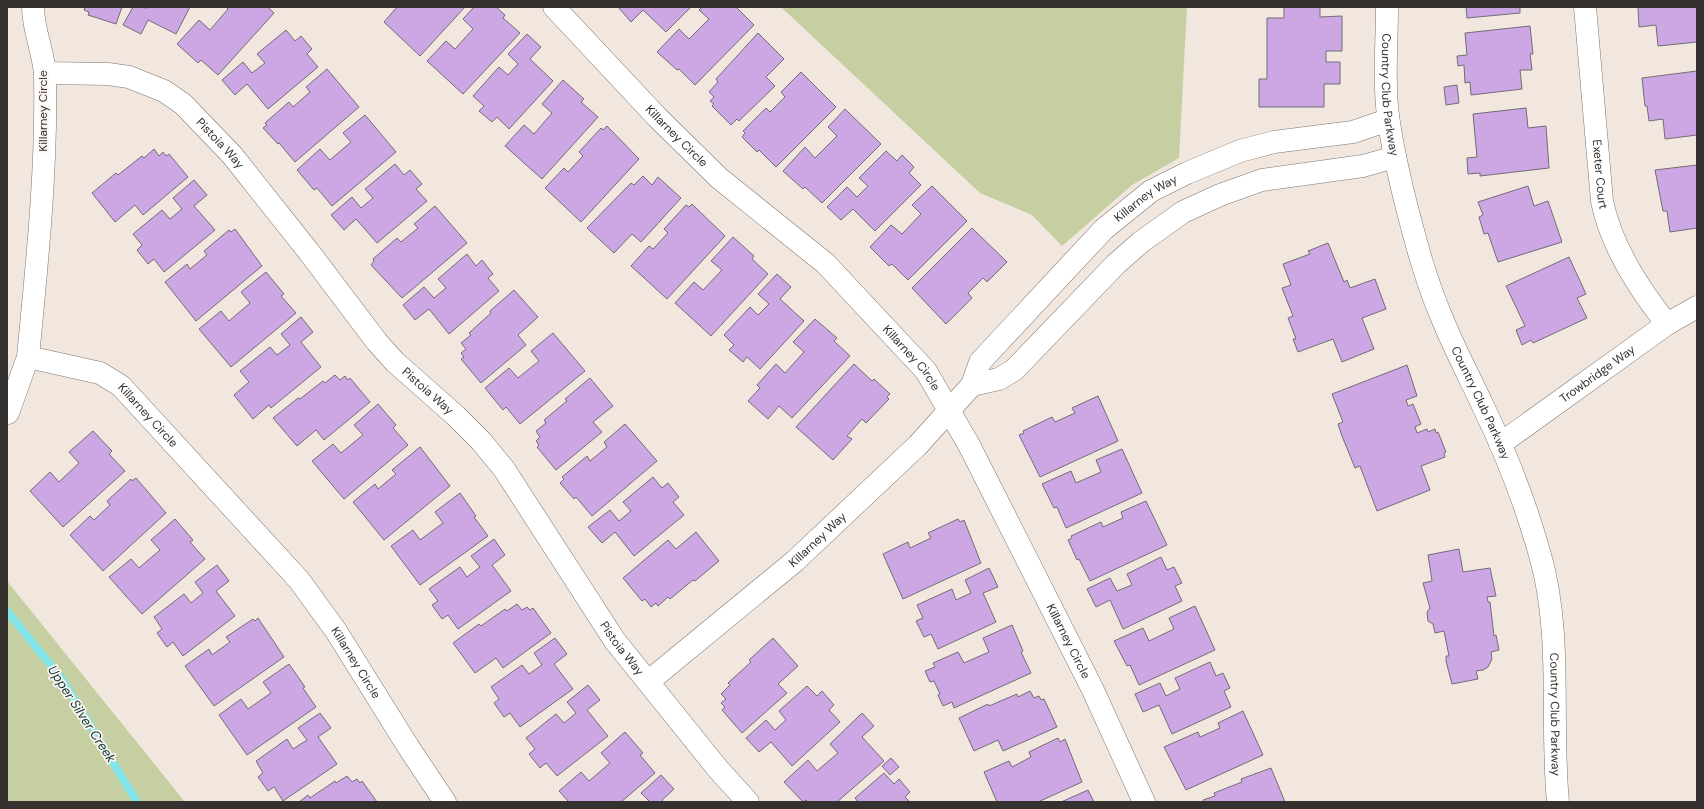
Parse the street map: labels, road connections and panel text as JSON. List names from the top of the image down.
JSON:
{
  "streets": {
    "street": [
      "Country Club Parkway",
      "Killarney Circle",
      "Pistoia Way",
      "Exeter Court",
      "Killarney Way",
      "Trowbridge Way"
    ]
  },
  "crossings": [
    ["Country Club Parkway", "Killarney Way"],
    ["Country Club Parkway", "Trowbridge Way"],
    ["Killarney Circle", "Pistoia Way"],
    ["Killarney Circle", "Killarney Way"],
    ["Pistoia Way", "Killarney Way"],
    ["Exeter Court", "Trowbridge Way"]
  ],
  "water": ["Upper Silver Creek"]
}
